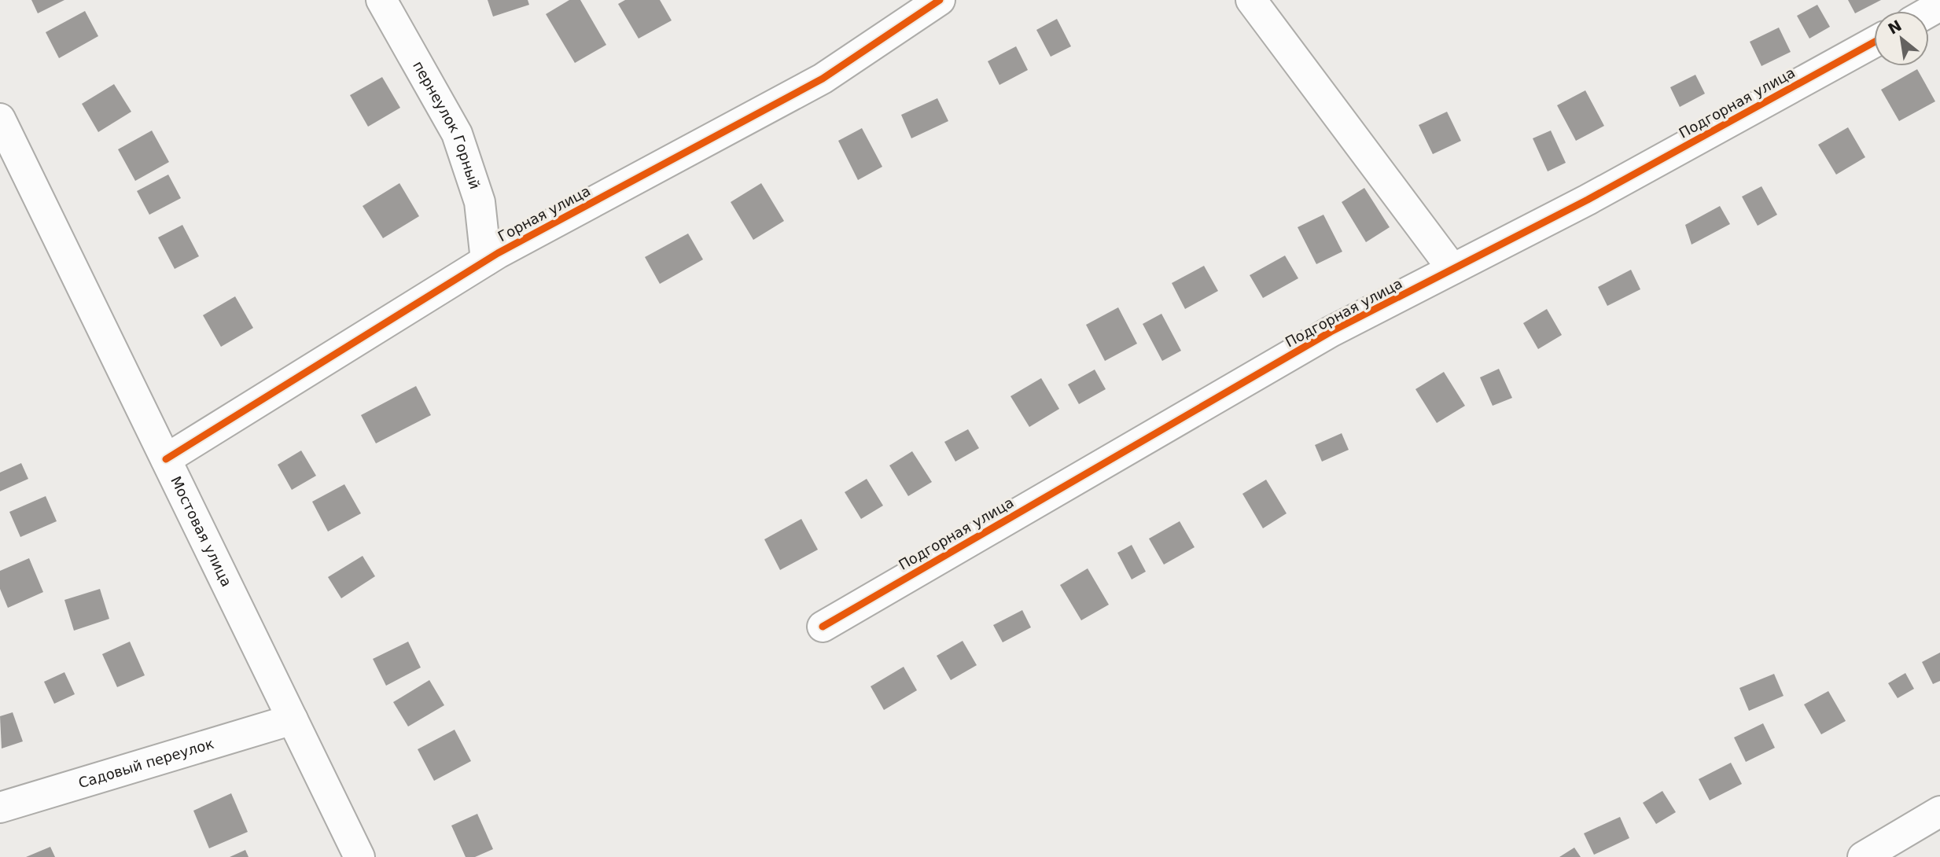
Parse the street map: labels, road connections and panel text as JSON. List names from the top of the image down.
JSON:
{
  "streets": {
    "street": [
      "Подгорная улица",
      "пернеулок Горный",
      "Горная улица",
      "Мостовая улица",
      "Садовый переулок"
    ]
  },
  "crossings": [
    ["пернеулок Горный", "Горная улица"],
    ["Горная улица", "Мостовая улица"],
    ["Мостовая улица", "Садовый переулок"]
  ],
  "north": "top left"
}
